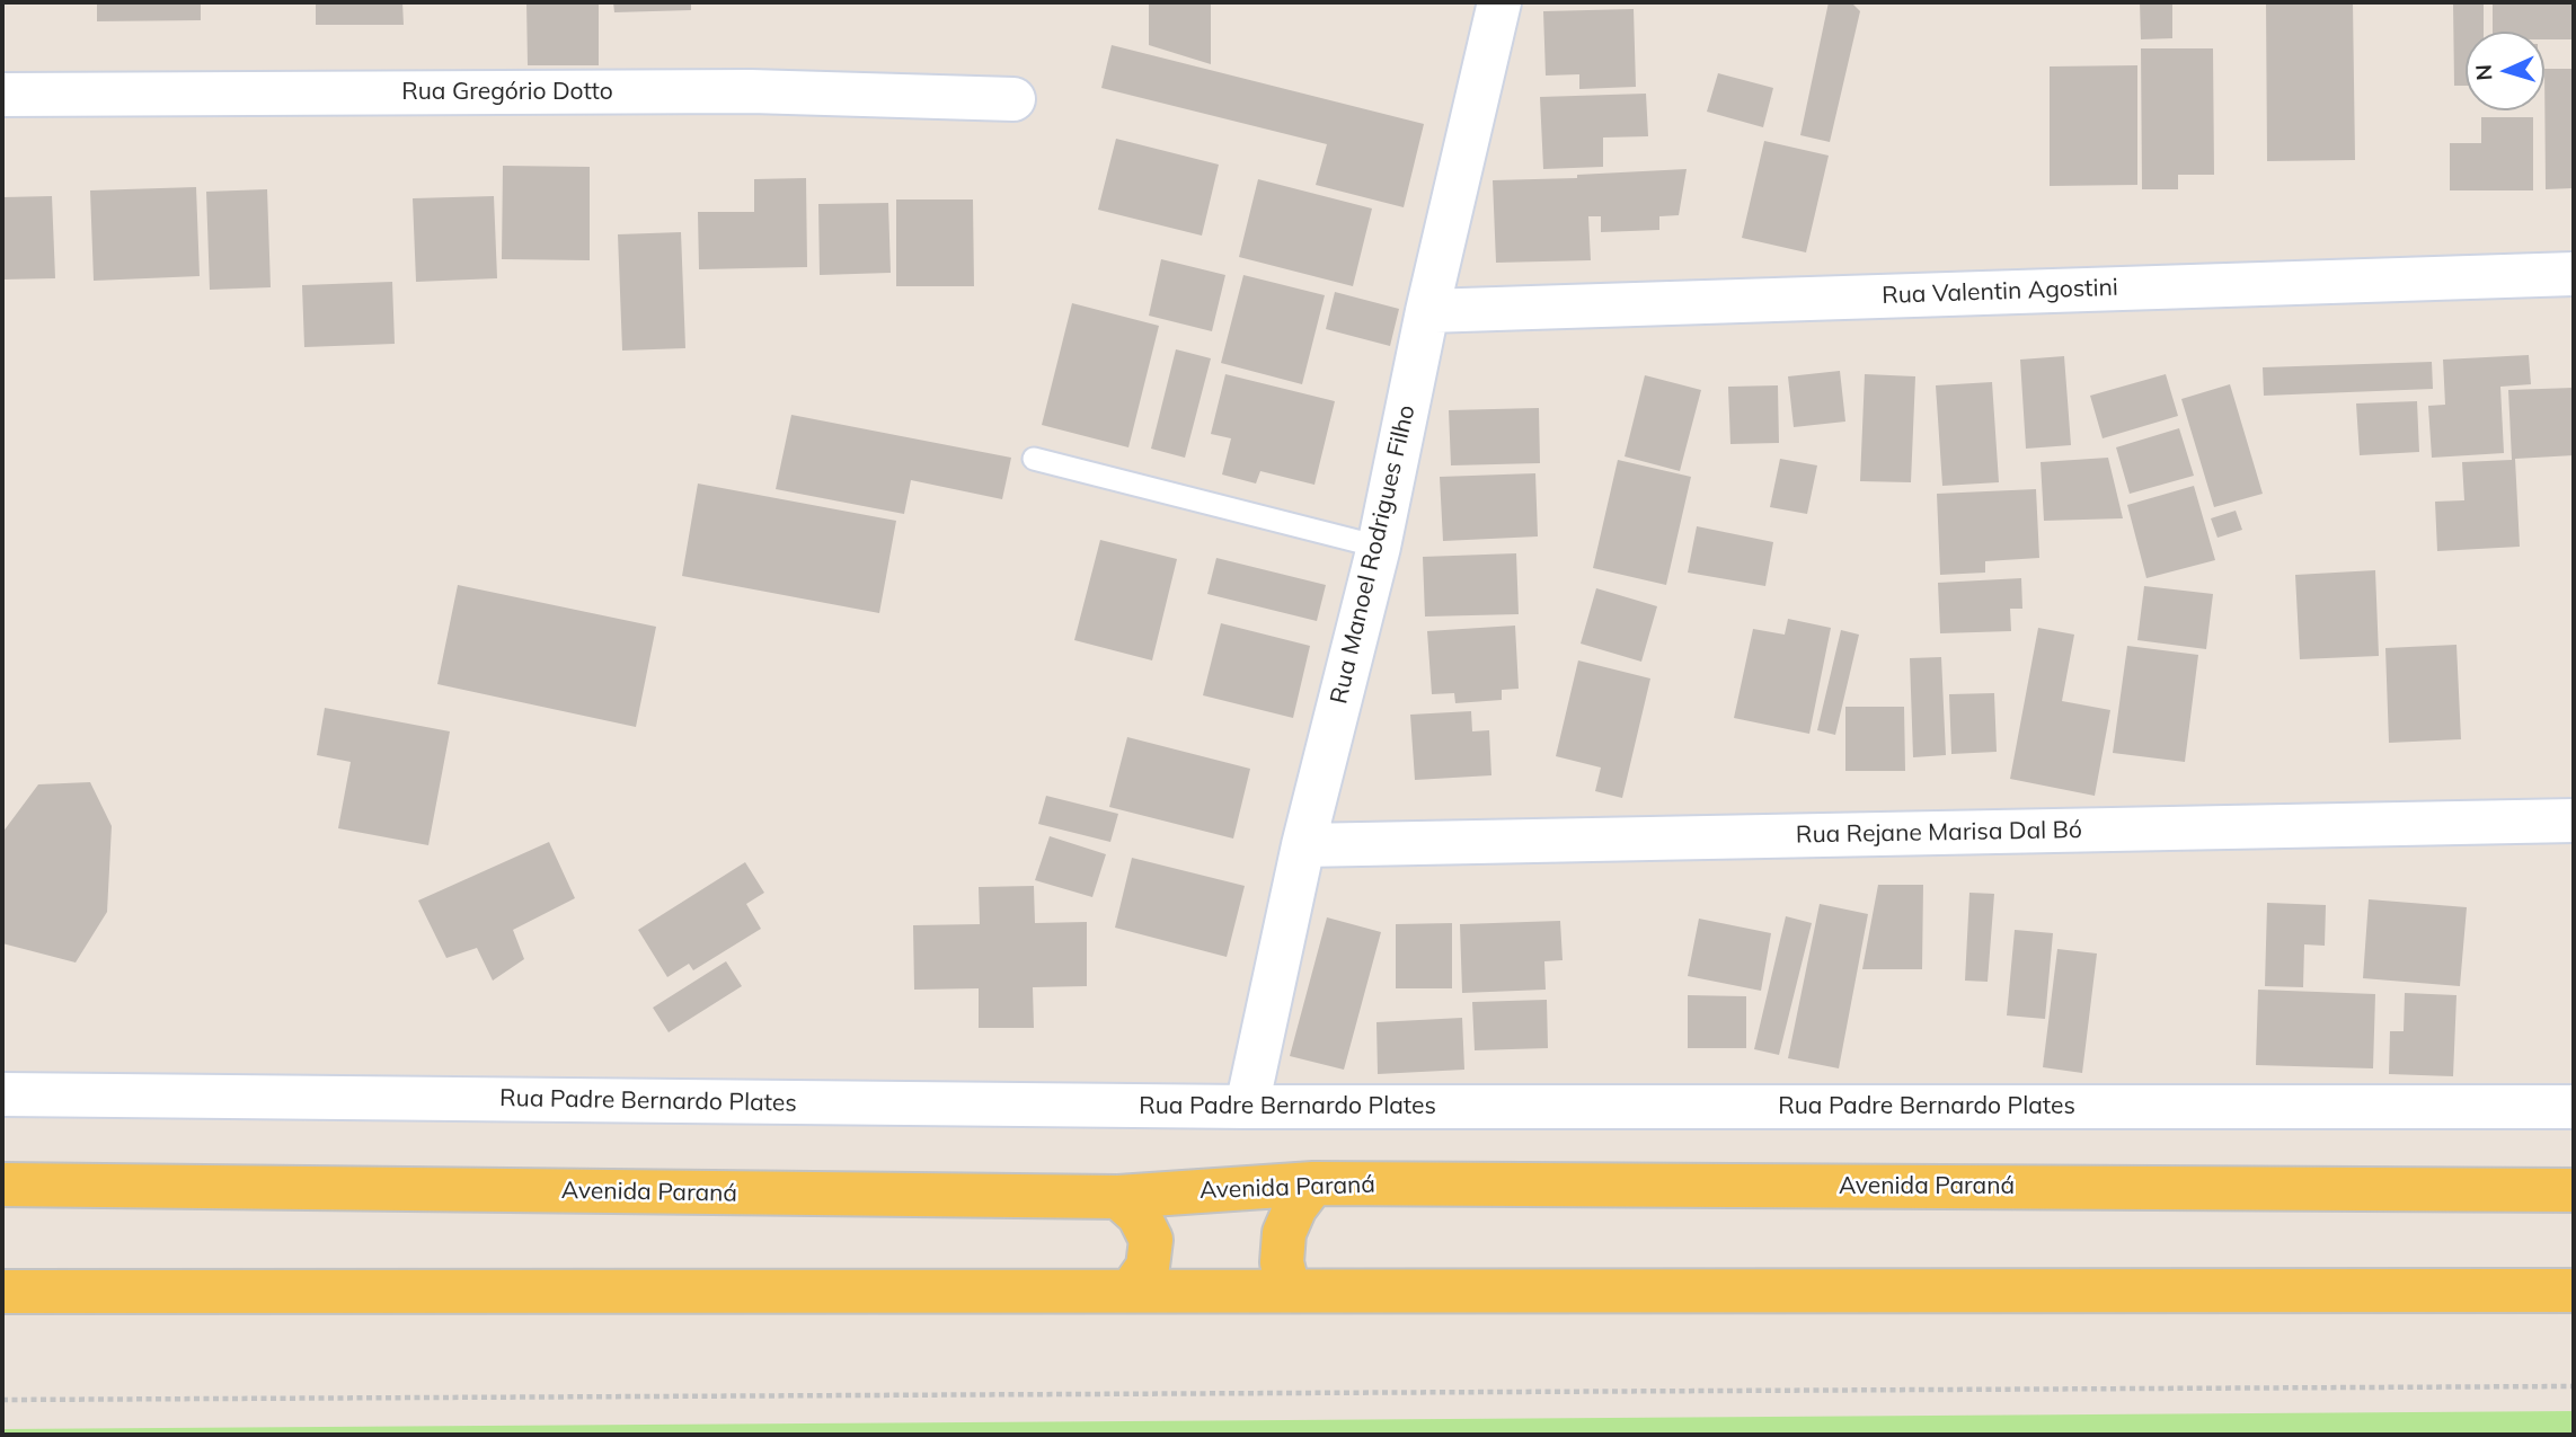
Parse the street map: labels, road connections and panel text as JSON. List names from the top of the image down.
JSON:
{
  "streets": {
    "main road": ["Avenida Paraná"],
    "street": [
      "Rua Gregório Dotto",
      "Rua Valentin Agostini",
      "Rua Manoel Rodrigues Filho",
      "Rua Rejane Marisa Dal Bó",
      "Rua Padre Bernardo Plates"
    ]
  },
  "crossings": [
    ["Rua Valentin Agostini", "Rua Manoel Rodrigues Filho"],
    ["Rua Manoel Rodrigues Filho", "Rua Rejane Marisa Dal Bó"],
    ["Rua Manoel Rodrigues Filho", "Rua Padre Bernardo Plates"]
  ],
  "north": "left"
}
